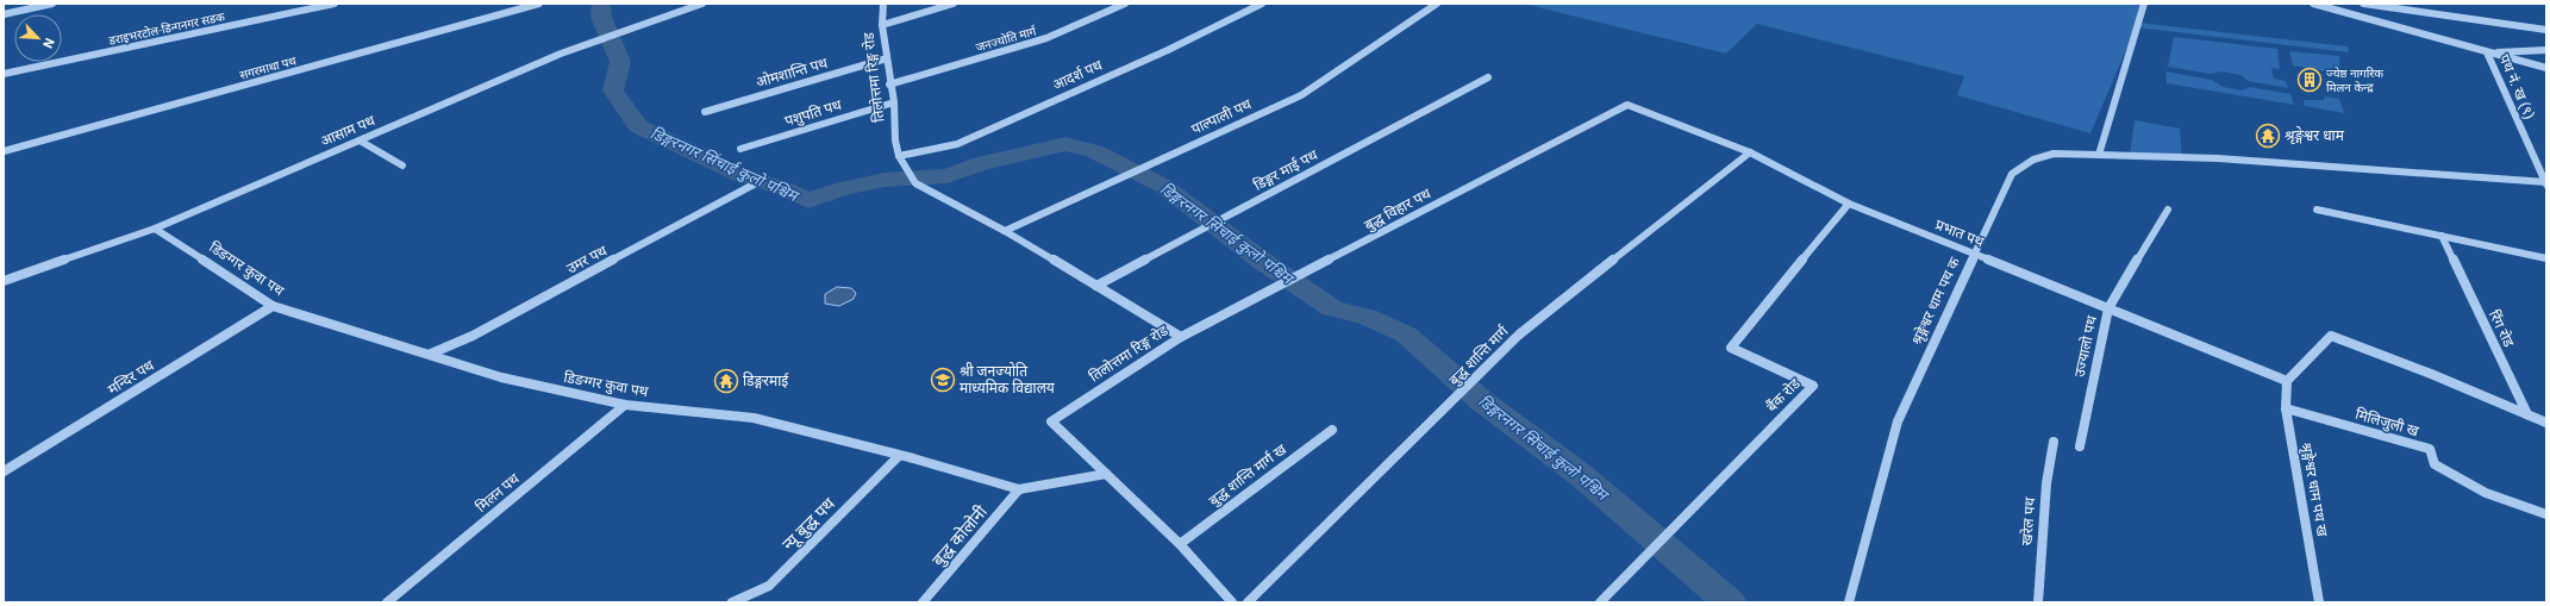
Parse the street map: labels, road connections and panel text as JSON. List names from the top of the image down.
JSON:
{
  "streets": {
    "street": [
      "डराइभरटोल-डिन्गनगर सडक",
      "जनज्योति मार्ग",
      "सगरमाथा पथ",
      "ओमशान्ति पथ",
      "आदर्श पथ",
      "तिलोत्तमा रिङ्ग रोड",
      "पथ नं. ख (९)",
      "पशुपति पथ",
      "पाल्पाली पथ",
      "आसाम पथ",
      "डिङ्गर माई पथ",
      "बुद्ध विहार पथ",
      "प्रभात पथ",
      "उमर पथ",
      "डिङग्गर कुवा पथ",
      "श्रृङ्गेश्वर धाम पथ क",
      "रिंग रोड",
      "उज्यालो पथ",
      "बुद्ध शान्ति मार्ग",
      "मन्दिर पथ",
      "बैंक रोड",
      "मिलिजुली ख",
      "बुद्ध शान्ति मार्ग ख",
      "श्रृङ्गेश्वर धाम पथ ख",
      "मिलन पथ",
      "खरेल पथ",
      "न्यू बुद्ध पथ",
      "बुद्ध कोलोनी"
    ]
  },
  "crossings": [
    ["जनज्योति मार्ग", "तिलोत्तमा रिङ्ग रोड"],
    ["ओमशान्ति पथ", "तिलोत्तमा रिङ्ग रोड"],
    ["आदर्श पथ", "तिलोत्तमा रिङ्ग रोड"],
    ["तिलोत्तमा रिङ्ग रोड", "पशुपति पथ"],
    ["तिलोत्तमा रिङ्ग रोड", "पाल्पाली पथ"],
    ["तिलोत्तमा रिङ्ग रोड", "डिङ्गर माई पथ"],
    ["तिलोत्तमा रिङ्ग रोड", "बुद्ध विहार पथ"],
    ["तिलोत्तमा रिङ्ग रोड", "डिङग्गर कुवा पथ"],
    ["तिलोत्तमा रिङ्ग रोड", "बुद्ध शान्ति मार्ग ख"],
    ["पथ नं. ख (९)", "श्रृङ्गेश्वर धाम पथ क"],
    ["आसाम पथ", "डिङग्गर कुवा पथ"],
    ["बुद्ध विहार पथ", "प्रभात पथ"],
    ["प्रभात पथ", "श्रृङ्गेश्वर धाम पथ क"],
    ["प्रभात पथ", "उज्यालो पथ"],
    ["प्रभात पथ", "बुद्ध शान्ति मार्ग"],
    ["प्रभात पथ", "बैंक रोड"],
    ["प्रभात पथ", "श्रृङ्गेश्वर धाम पथ ख"],
    ["उमर पथ", "डिङग्गर कुवा पथ"],
    ["डिङग्गर कुवा पथ", "मन्दिर पथ"],
    ["डिङग्गर कुवा पथ", "मिलन पथ"],
    ["डिङग्गर कुवा पथ", "न्यू बुद्ध पथ"],
    ["डिङग्गर कुवा पथ", "बुद्ध कोलोनी"],
    ["मिलिजुली ख", "श्रृङ्गेश्वर धाम पथ ख"]
  ],
  "water": ["डिङ्गरनगर सिंचाई कुलो पश्चिम"],
  "places": {
    "building": ["ज्येष्ठ नागरिक मिलन केन्द्र"],
    "temple": ["श्रृङ्गेश्वर धाम", "डिङ्गरमाई"],
    "school or university": ["श्री जनज्योति माध्यमिक विद्यालय"]
  },
  "north": "bottom right"
}
